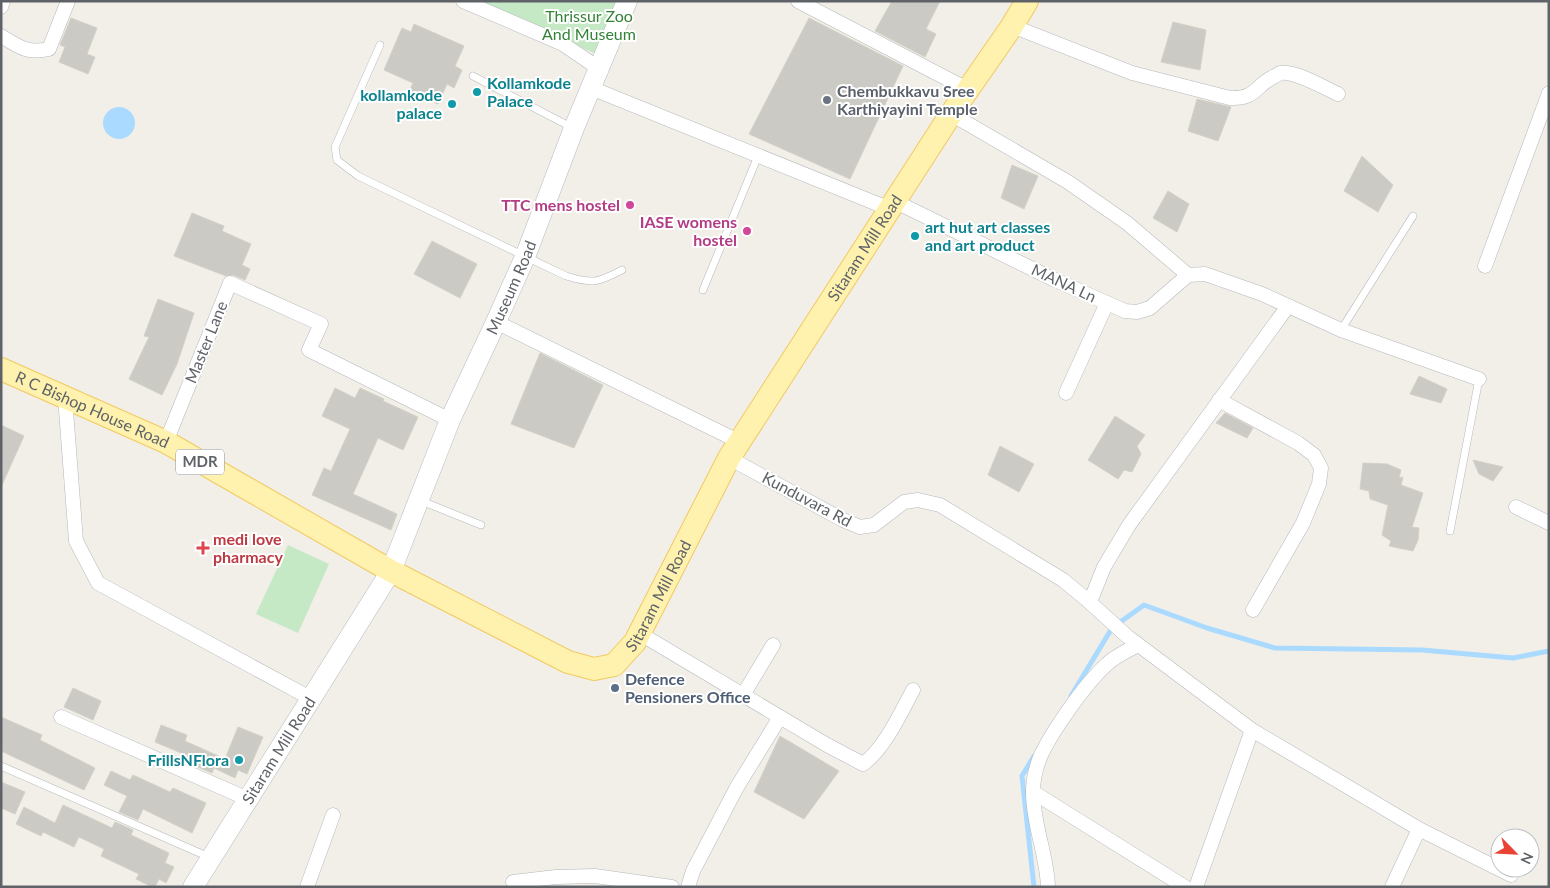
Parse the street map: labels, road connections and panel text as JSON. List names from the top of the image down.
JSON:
{
  "streets": {
    "main road": [
      "Sitaram Mill Road",
      "Museum Road",
      "R C Bishop House Road",
      "MDR"
    ],
    "street": ["MANA Ln", "Master Lane", "Kunduvara Rd"]
  },
  "crossings": [
    ["Sitaram Mill Road", "MANA Ln"],
    ["Sitaram Mill Road", "Museum Road"],
    ["Sitaram Mill Road", "R C Bishop House Road"],
    ["Sitaram Mill Road", "Kunduvara Rd"],
    ["MANA Ln", "Museum Road"],
    ["Museum Road", "Master Lane"],
    ["Museum Road", "R C Bishop House Road"],
    ["Museum Road", "Kunduvara Rd"],
    ["Master Lane", "R C Bishop House Road"]
  ],
  "parks": ["Thrissur Zoo And Museum"],
  "places": {
    "other": [
      "Kollamkode Palace",
      "Chembukkavu Sree Karthiyayini Temple",
      "kollamkode palace",
      "TTC mens hostel",
      "IASE womens hostel",
      "art hut art classes and art product",
      "Defence Pensioners Office",
      "FrillsNFlora"
    ],
    "health": ["medi love pharmacy"]
  },
  "north": "bottom right"
}
